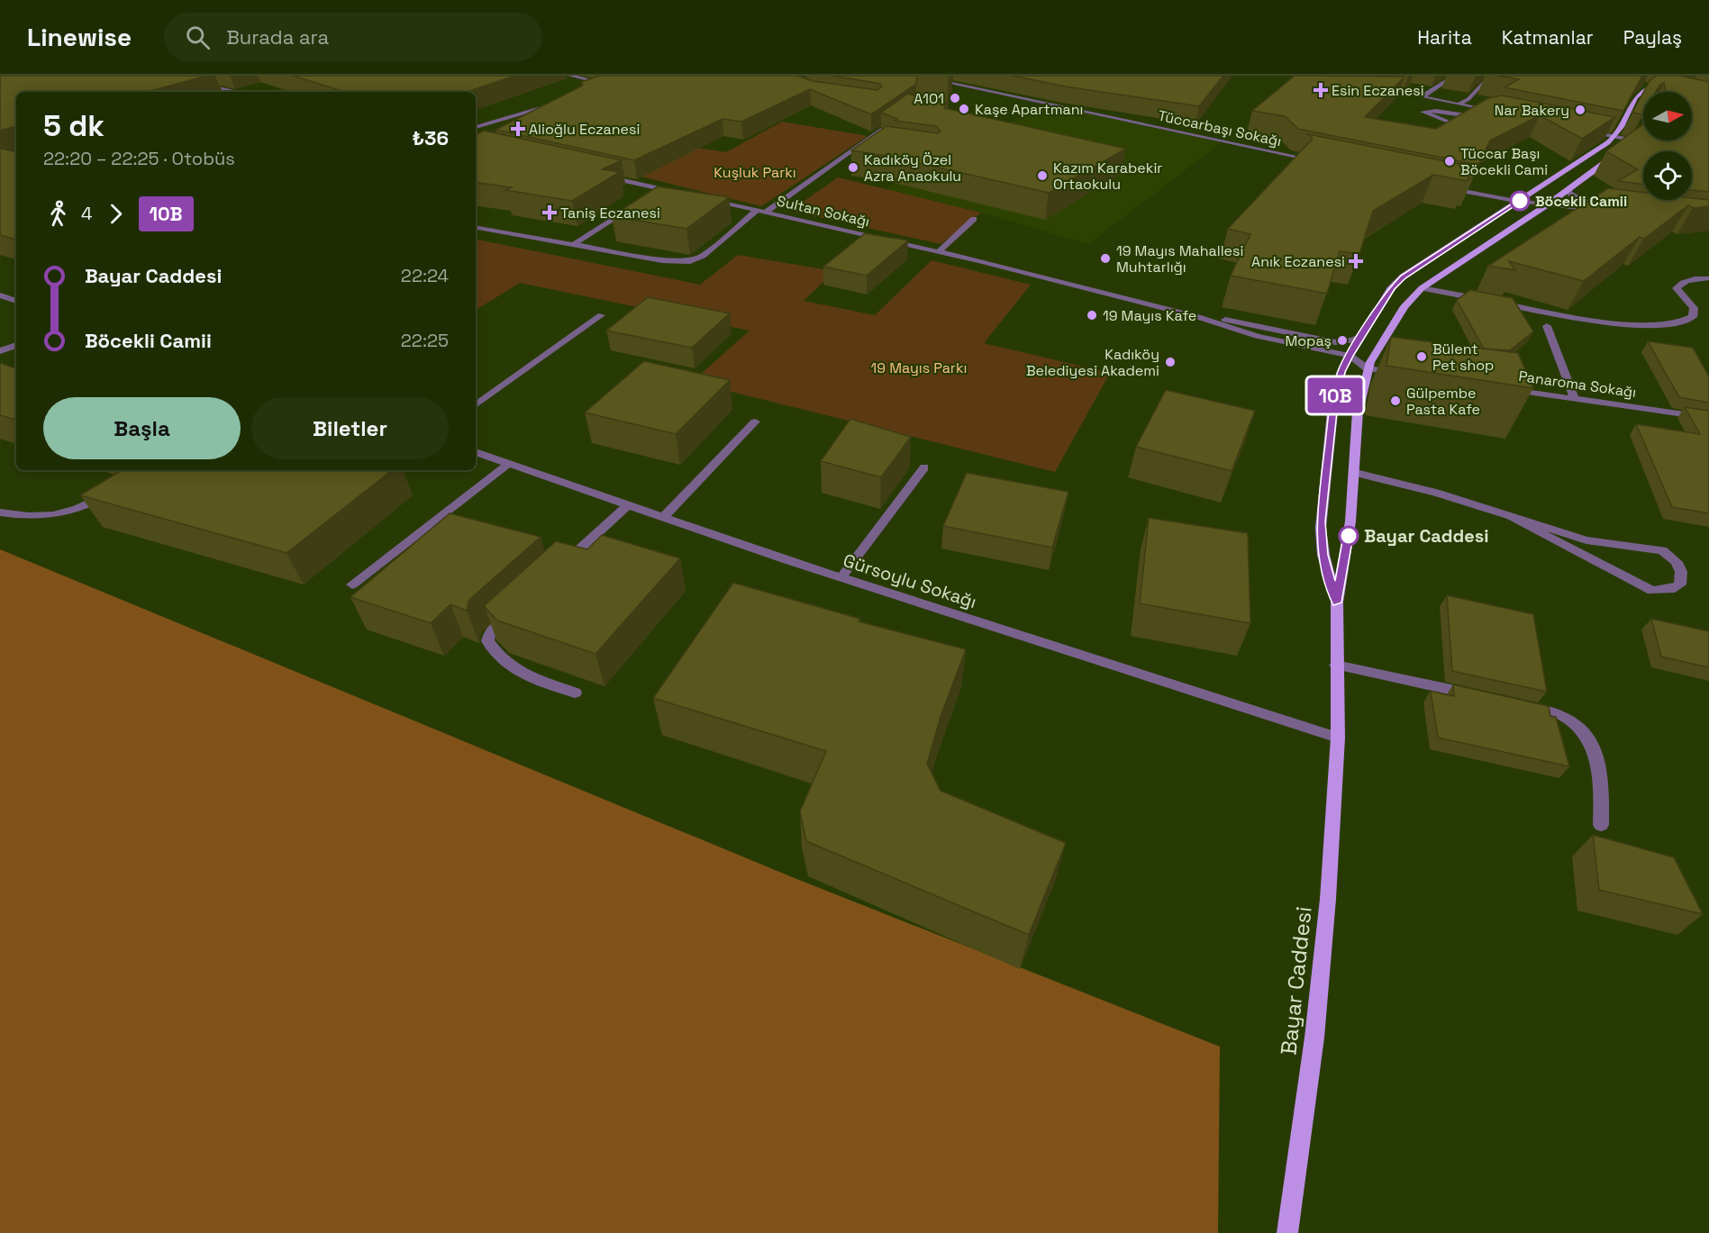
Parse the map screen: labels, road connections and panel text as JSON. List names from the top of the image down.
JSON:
{
  "streets": {
    "main road": ["Bayar Caddesi"],
    "street": [
      "Tüccarbaşı Sokağı",
      "Sultan Sokağı",
      "Panaroma Sokağı",
      "Gürsoylu Sokağı"
    ]
  },
  "crossings": [
    ["Sultan Sokağı", "Bayar Caddesi"],
    ["Gürsoylu Sokağı", "Bayar Caddesi"]
  ],
  "parks": ["Kuşluk Parkı", "19 Mayıs Parkı"],
  "places": {
    "health": [
      "Esin Eczanesi",
      "Alioğlu Eczanesi",
      "Taniş Eczanesi",
      "Anık Eczanesi"
    ],
    "other": [
      "A101",
      "Kaşe Apartmanı",
      "Nar Bakery",
      "Tüccar Başı Böcekli Cami",
      "Kadıköy Özel Azra Anaokulu",
      "Kazım Karabekir Ortaokulu",
      "Böcekli Camii",
      "19 Mayıs Mahallesi Muhtarlığı",
      "19 Mayıs Kafe",
      "Mopaş",
      "Bülent Pet shop",
      "Kadıköy Belediyesi Akademi",
      "Gülpembe Pasta Kafe",
      "Bayar Caddesi"
    ]
  },
  "lines": ["bus line 10B"],
  "north": "right",
  "page": {
    "header": "Linewise",
    "search": "Burada ara",
    "nav": ["Harita", "Katmanlar", "Paylaş"],
    "on_map": "10B",
    "heading": ["5 dk", "22:20 – 22:25 · Otobüs", "₺36"],
    "legs": ["4", "10B"],
    "list": [
      {
        "name": "Bayar Caddesi",
        "value": "22:24"
      },
      {
        "name": "Böcekli Camii",
        "value": "22:25"
      }
    ],
    "buttons": ["Başla", "Biletler"]
  }
}
